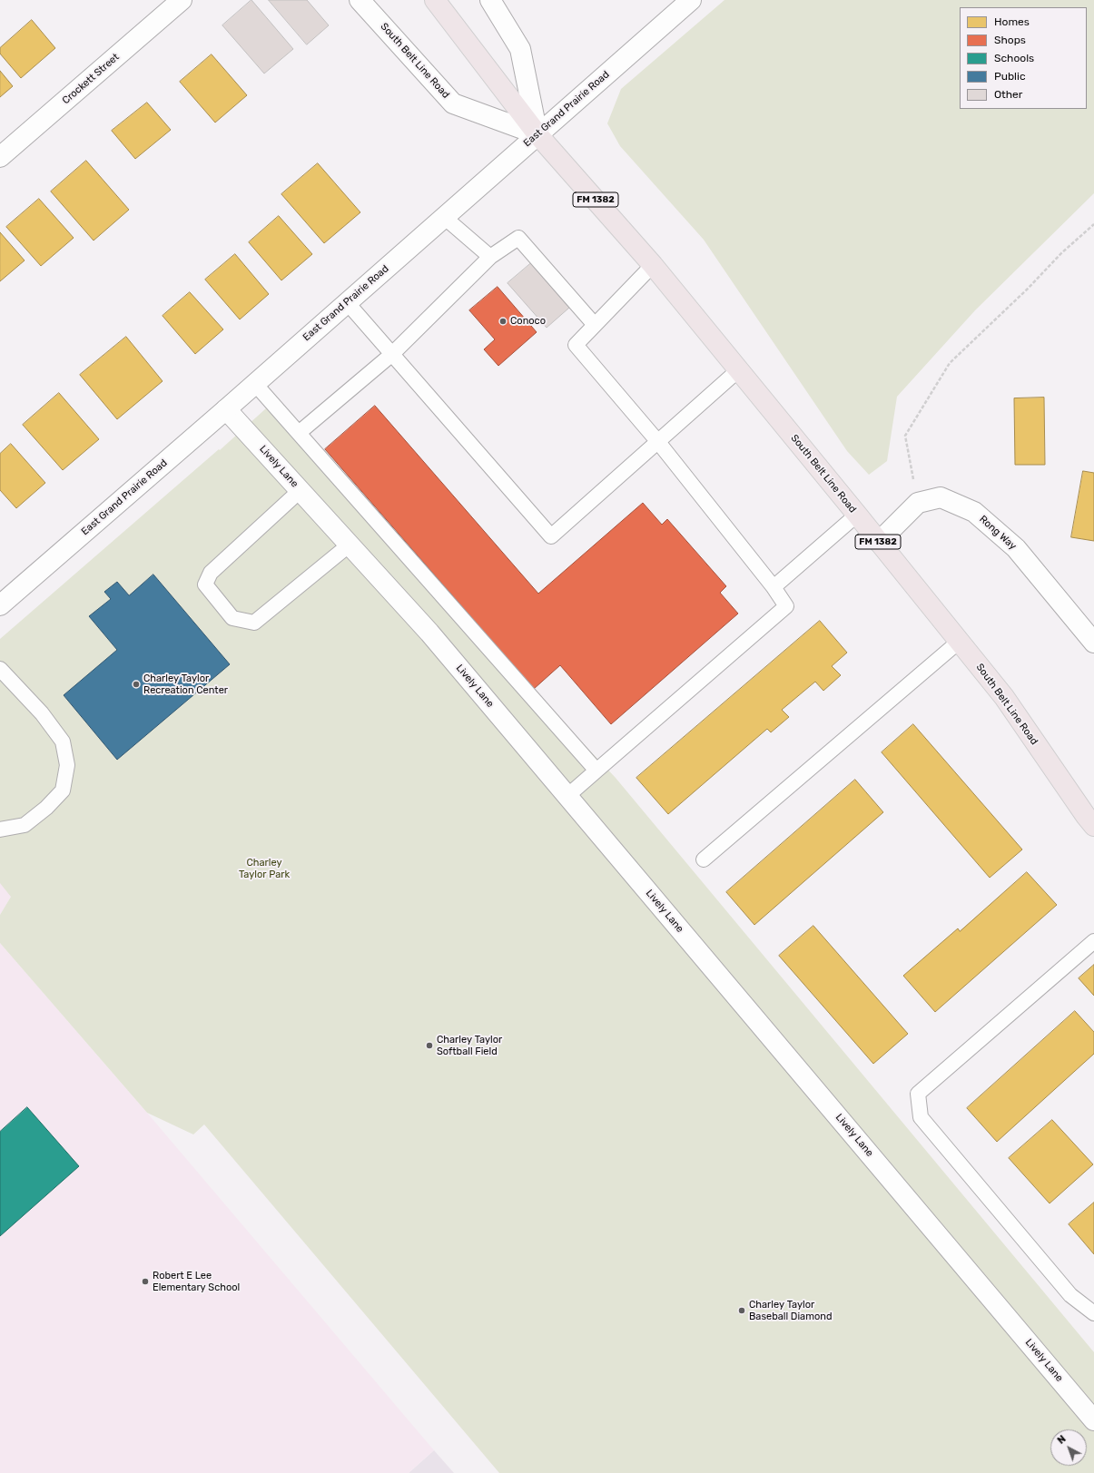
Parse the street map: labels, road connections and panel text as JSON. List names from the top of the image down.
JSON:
{
  "streets": {
    "main road": ["South Belt Line Road", "FM 1382"],
    "street": [
      "Crockett Street",
      "East Grand Prairie Road",
      "Lively Lane",
      "Rong Way"
    ]
  },
  "crossings": [
    ["South Belt Line Road", "East Grand Prairie Road"],
    ["East Grand Prairie Road", "Lively Lane"]
  ],
  "parks": ["Charley Taylor Park"],
  "places": [
    "Conoco",
    "Charley Taylor Recreation Center",
    "Charley Taylor Softball Field",
    "Robert E Lee Elementary School",
    "Charley Taylor Baseball Diamond"
  ],
  "legend": [
    "Homes",
    "Shops",
    "Schools",
    "Public",
    "Other"
  ],
  "north": "top left"
}
